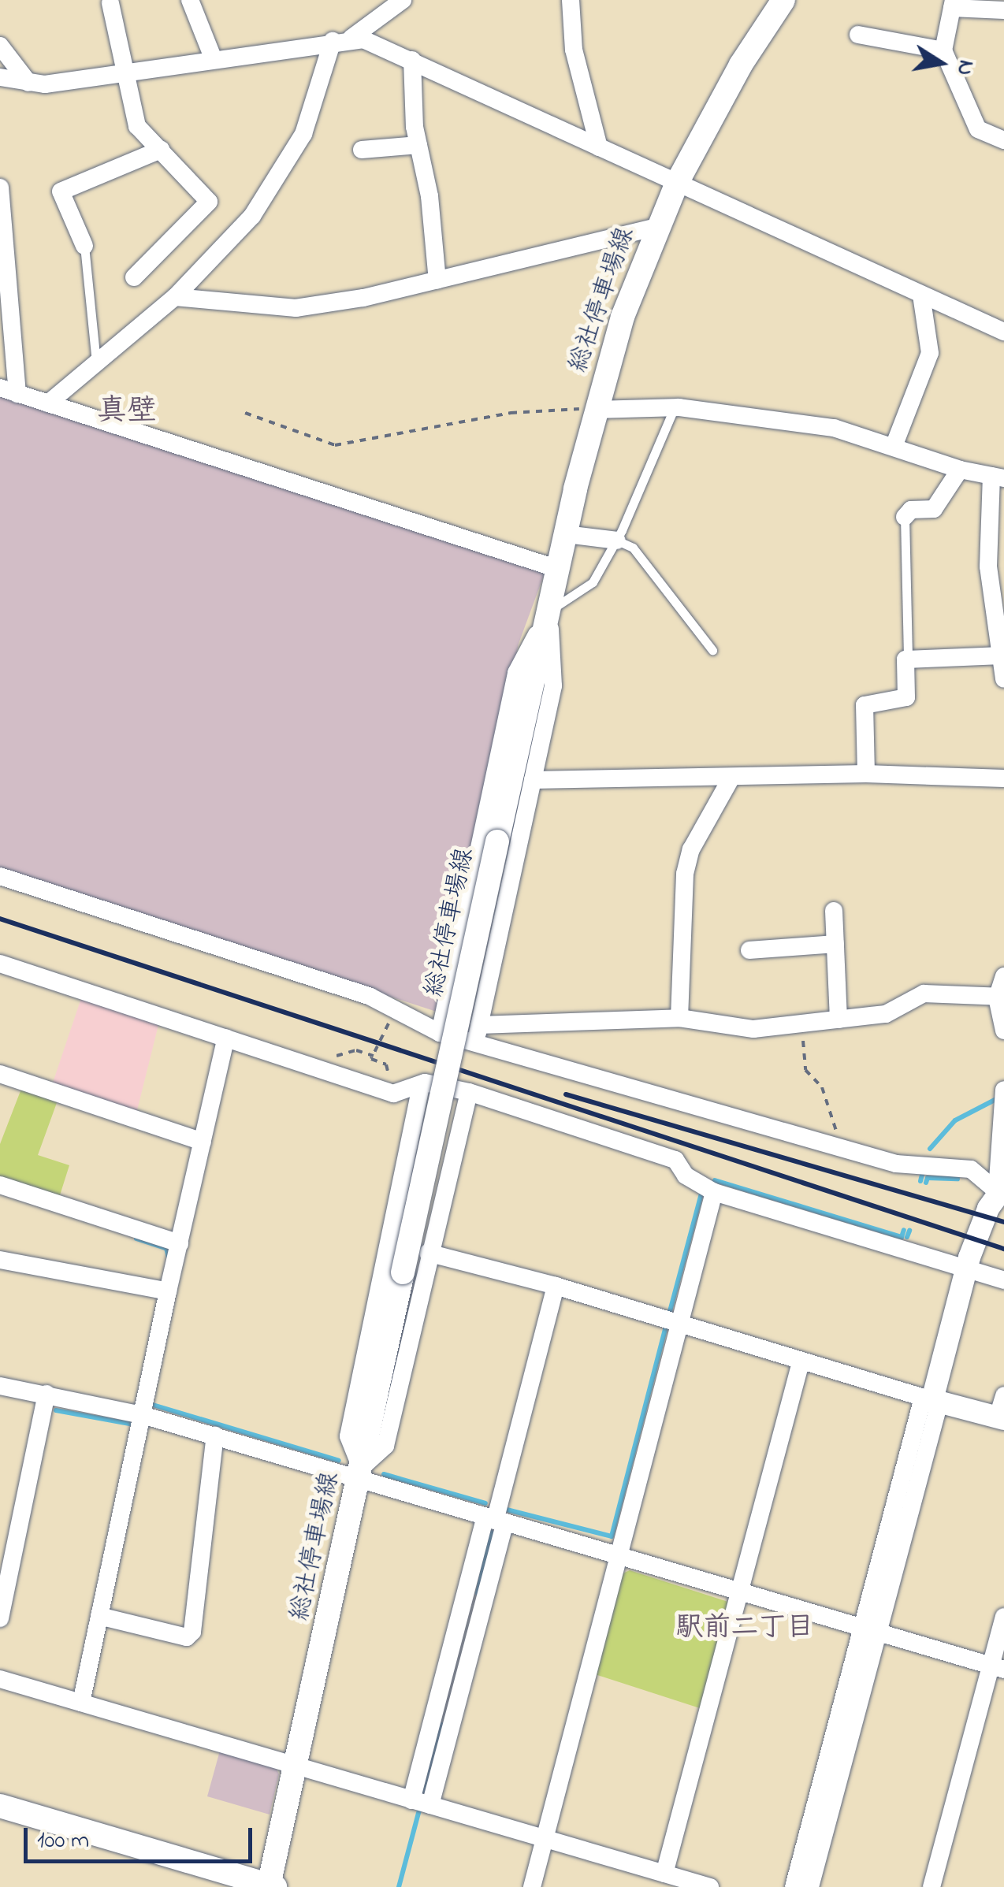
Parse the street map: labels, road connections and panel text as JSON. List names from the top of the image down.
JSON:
{
  "streets": {
    "main road": ["総社停車場線"]
  },
  "districts": ["真壁", "駅前二丁目"],
  "scale_bar": "100 m",
  "north": "right"
}
